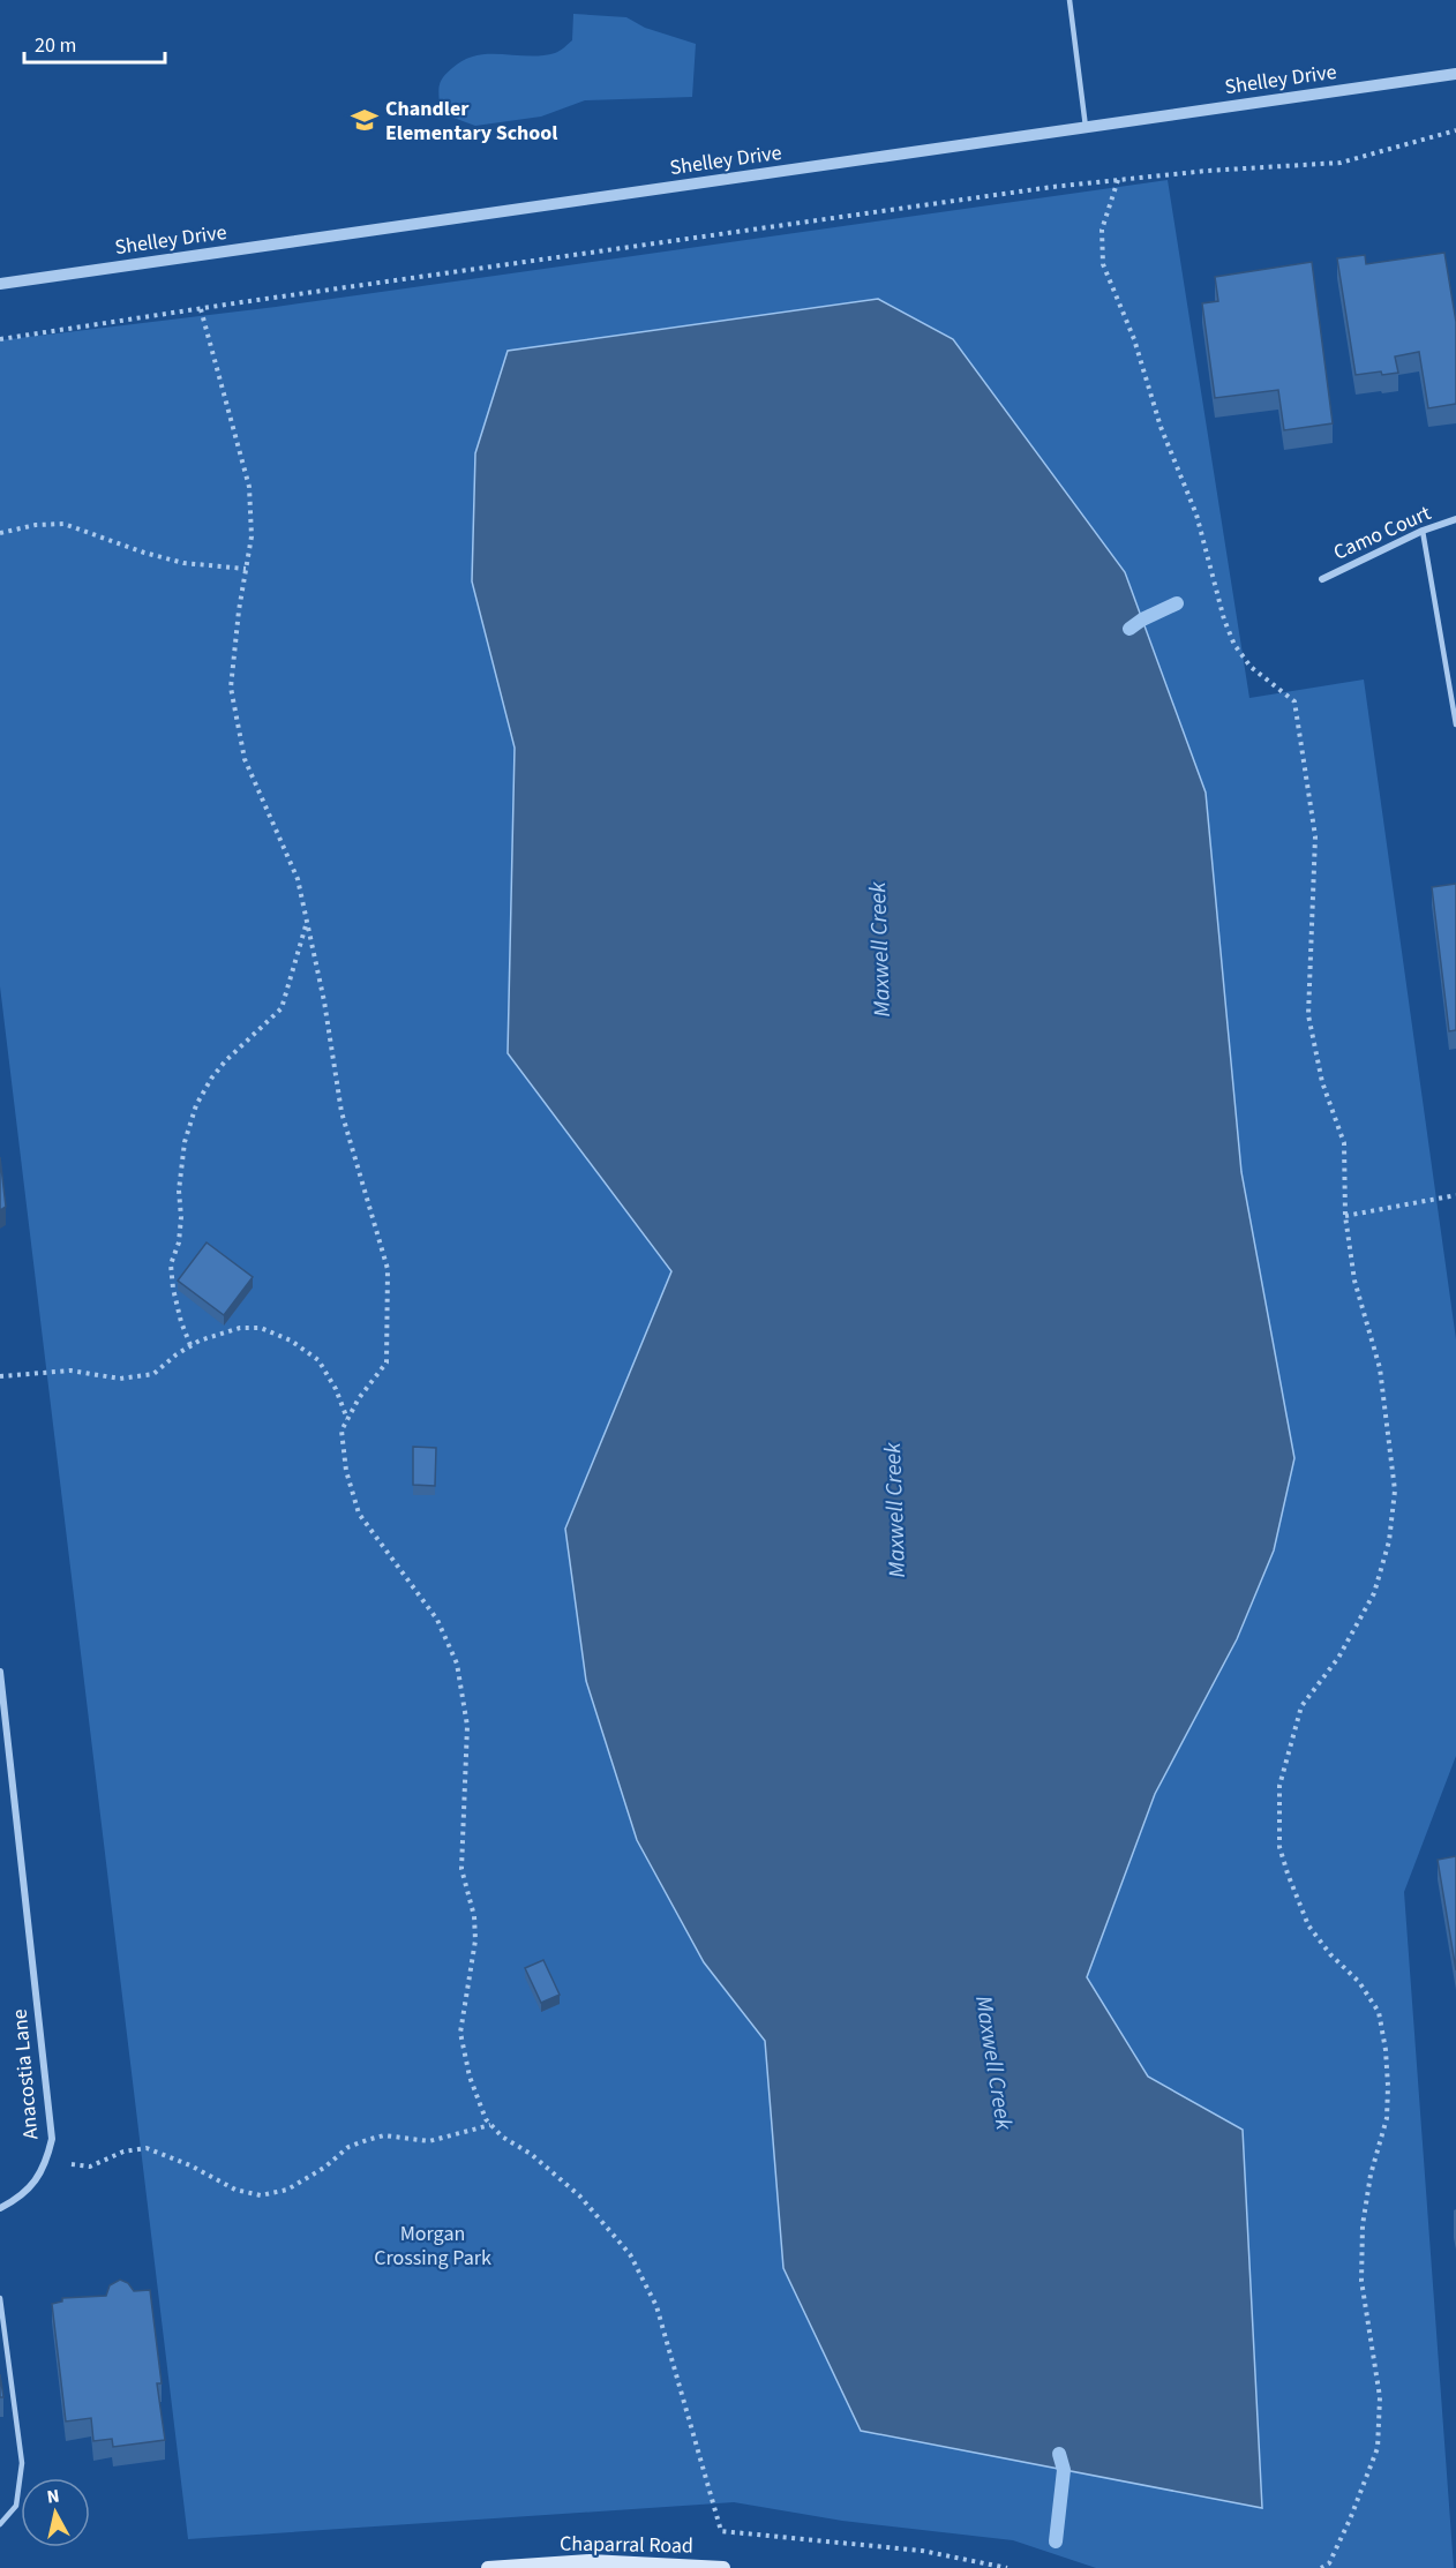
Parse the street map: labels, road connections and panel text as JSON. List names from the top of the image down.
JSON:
{
  "streets": {
    "main road": ["Chaparral Road"],
    "street": ["Shelley Drive", "Camo Court", "Anacostia Lane"]
  },
  "water": ["Maxwell Creek"],
  "parks": ["Morgan Crossing Park"],
  "places": {
    "school or university": ["Chandler Elementary School"]
  },
  "scale_bar": "20 m",
  "north": "top"
}
